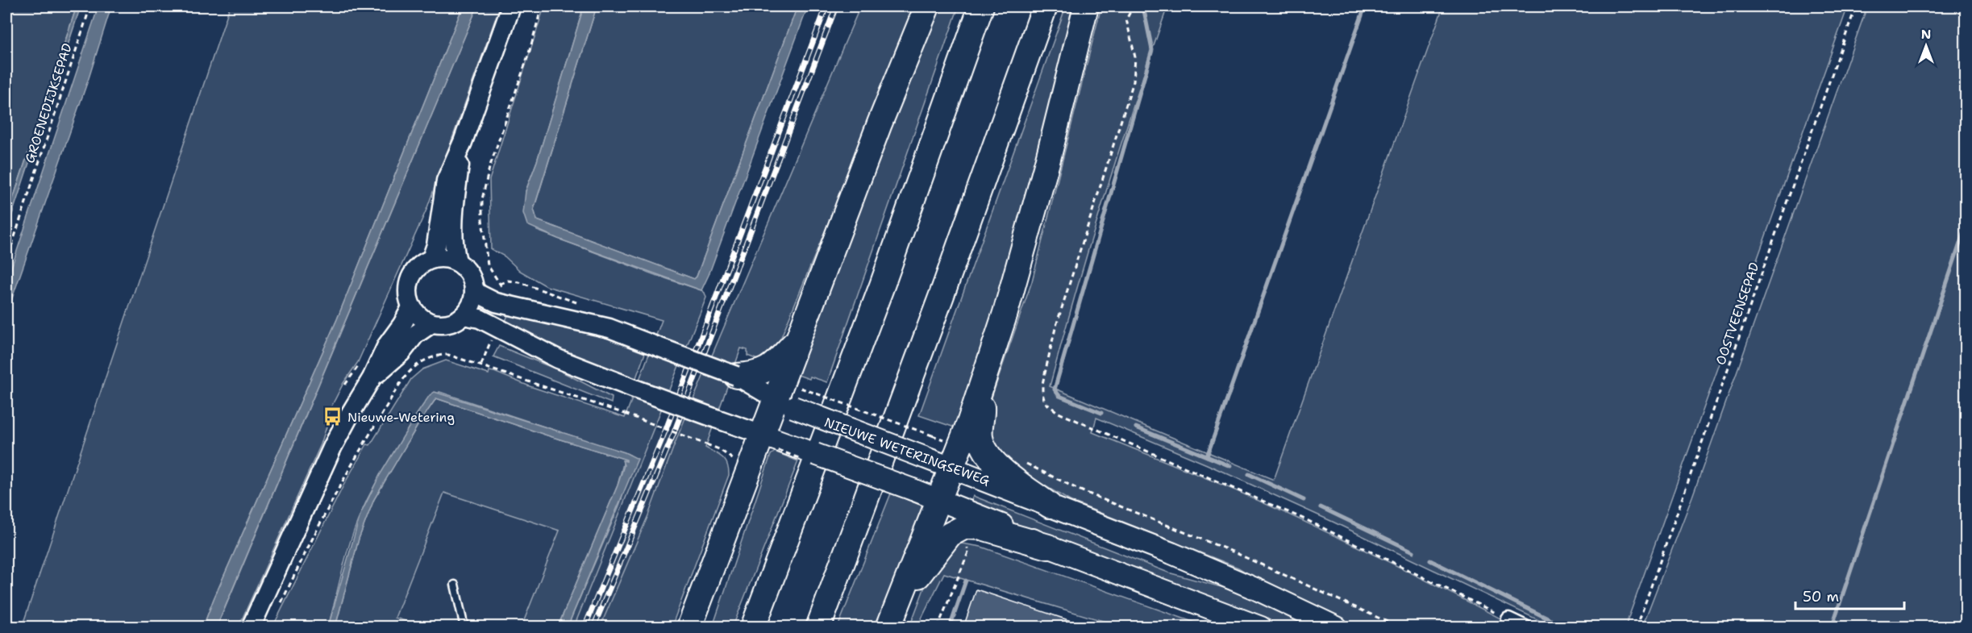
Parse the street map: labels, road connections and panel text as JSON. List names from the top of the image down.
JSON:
{
  "streets": {
    "main road": ["NIEUWE WETERINGSEWEG"],
    "path": ["GROENEDIJKSEPAD", "OOSTVEENSEPAD"]
  },
  "places": {
    "bus stop": ["Nieuwe-Wetering"]
  },
  "scale_bar": "50 m",
  "north": "top"
}
